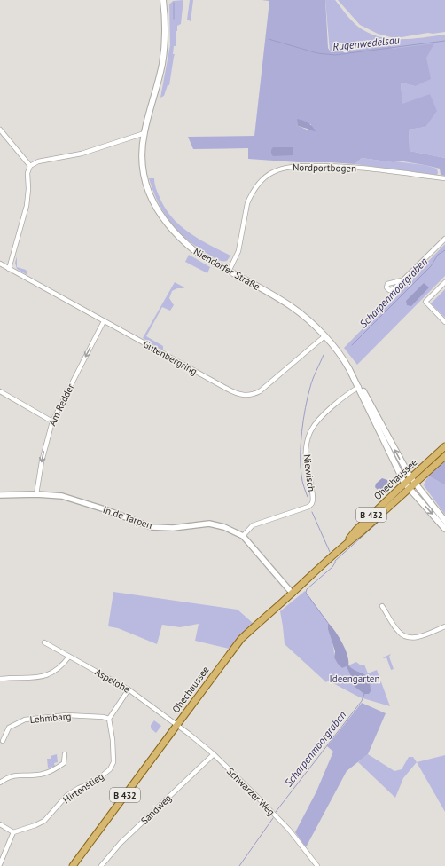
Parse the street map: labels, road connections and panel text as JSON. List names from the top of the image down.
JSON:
{
  "streets": {
    "main road": ["Niendorfer Straße", "Ohechaussee", "B 432"],
    "street": [
      "Nordportbogen",
      "Gutenbergring",
      "Am Redder",
      "Niewisch",
      "In de Tarpen",
      "Aspelohe",
      "Lehmbarg",
      "Hirtenstieg",
      "Schwarzer Weg",
      "Sandweg"
    ]
  },
  "crossings": [
    ["Nordportbogen", "Niendorfer Straße"],
    ["Niendorfer Straße", "Gutenbergring"],
    ["Niendorfer Straße", "Niewisch"],
    ["Niendorfer Straße", "Ohechaussee"],
    ["Gutenbergring", "Am Redder"],
    ["Am Redder", "In de Tarpen"],
    ["Niewisch", "In de Tarpen"],
    ["Ohechaussee", "In de Tarpen"],
    ["Ohechaussee", "Aspelohe"],
    ["Ohechaussee", "Schwarzer Weg"],
    ["Aspelohe", "Schwarzer Weg"],
    ["Lehmbarg", "Hirtenstieg"],
    ["Schwarzer Weg", "Sandweg"]
  ],
  "one_way": ["Am Redder"],
  "water": ["Rugenwedelsau", "Scharpenmoorgraben"],
  "parks": ["Ideengarten"]
}
